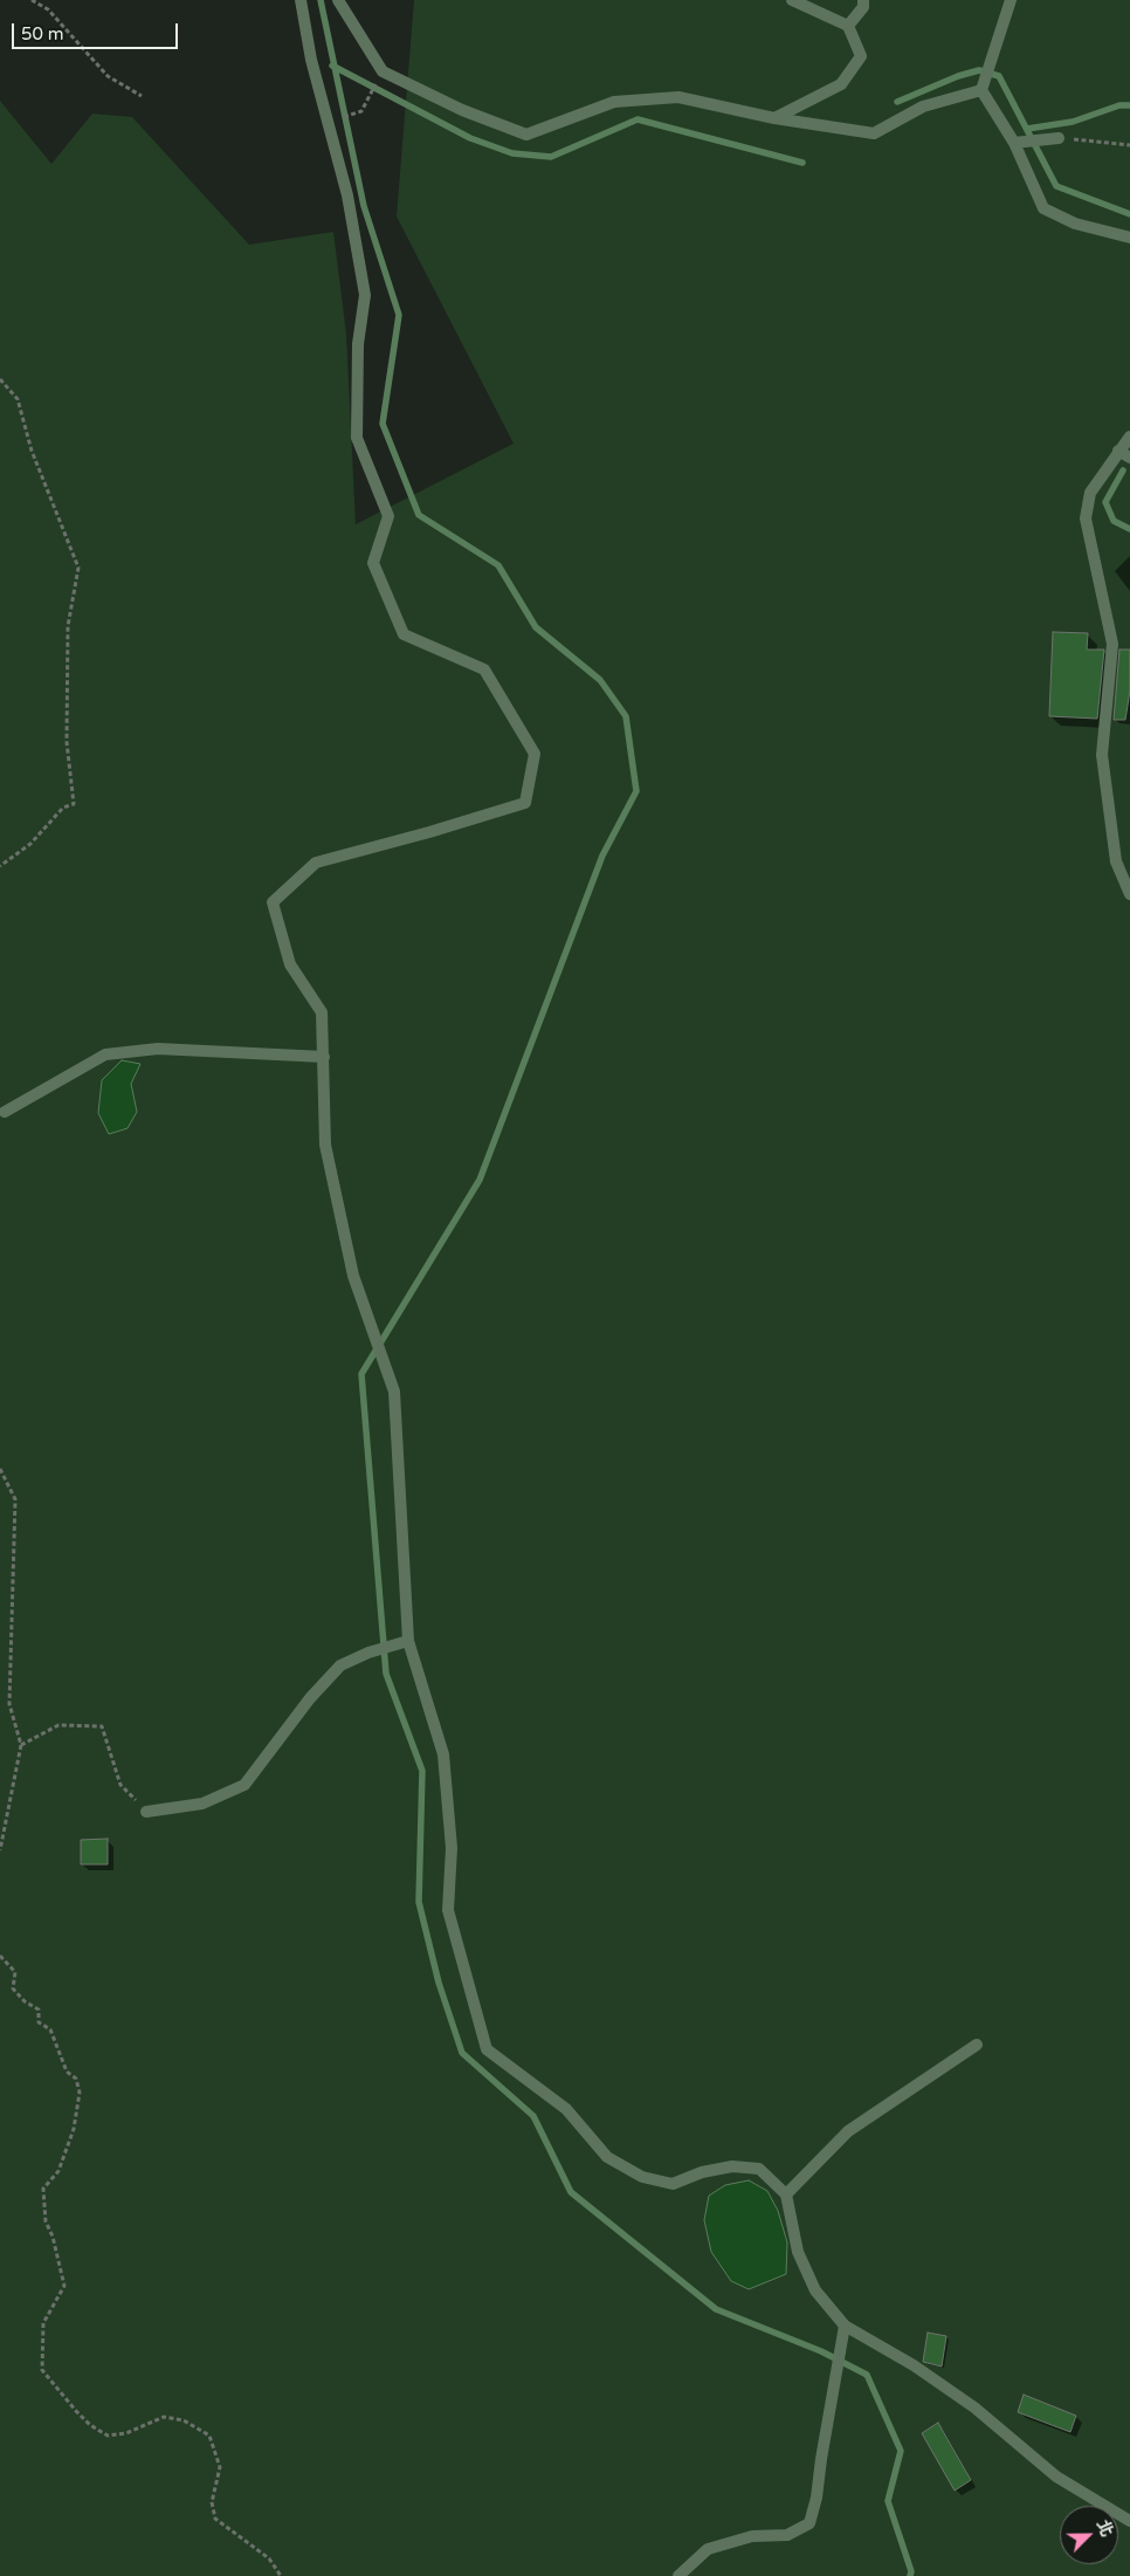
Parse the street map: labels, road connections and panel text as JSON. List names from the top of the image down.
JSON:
{
  "scale_bar": "50 m",
  "north": "top right"
}
